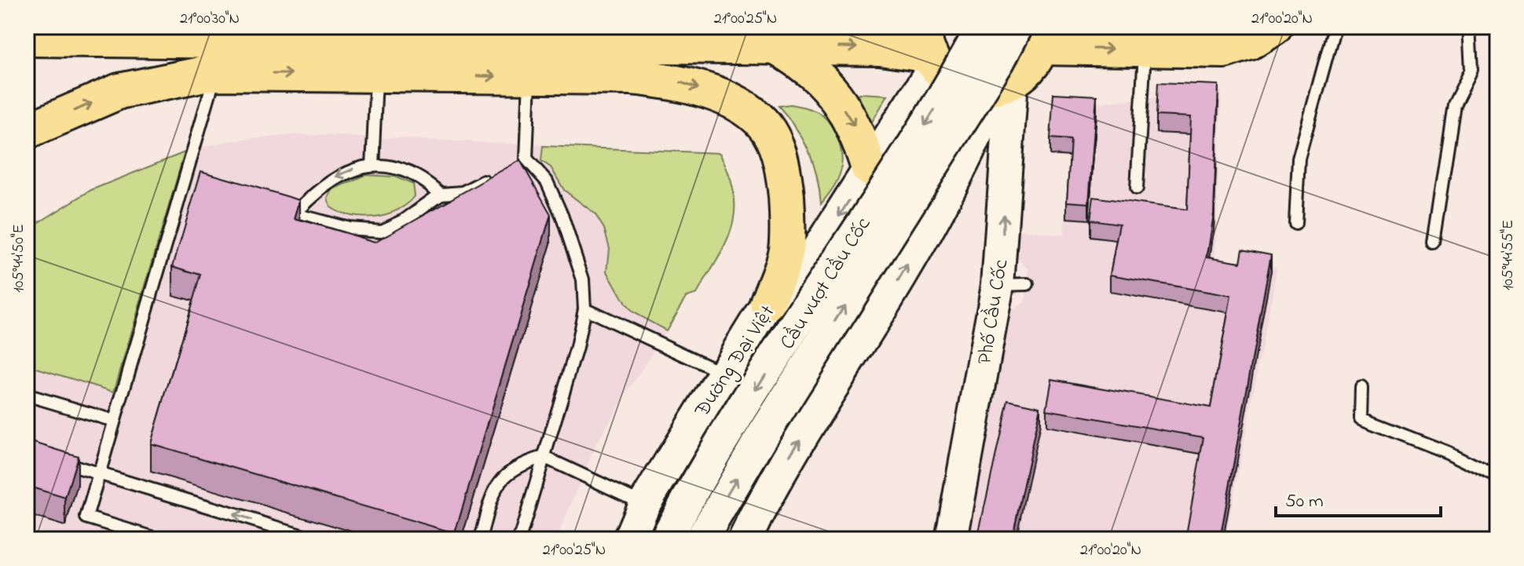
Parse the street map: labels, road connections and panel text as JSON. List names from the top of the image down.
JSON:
{
  "streets": {
    "street": ["Cầu vượt Cầu Cốc", "Phố Cầu Cốc", "Đường Đại Việt"]
  },
  "scale_bar": "50 m",
  "coordinates": [
    "21°00'30\"N",
    "21°00'25\"N",
    "21°00'20\"N",
    "105°44'55\"E",
    "105°44'50\"E"
  ]
}
